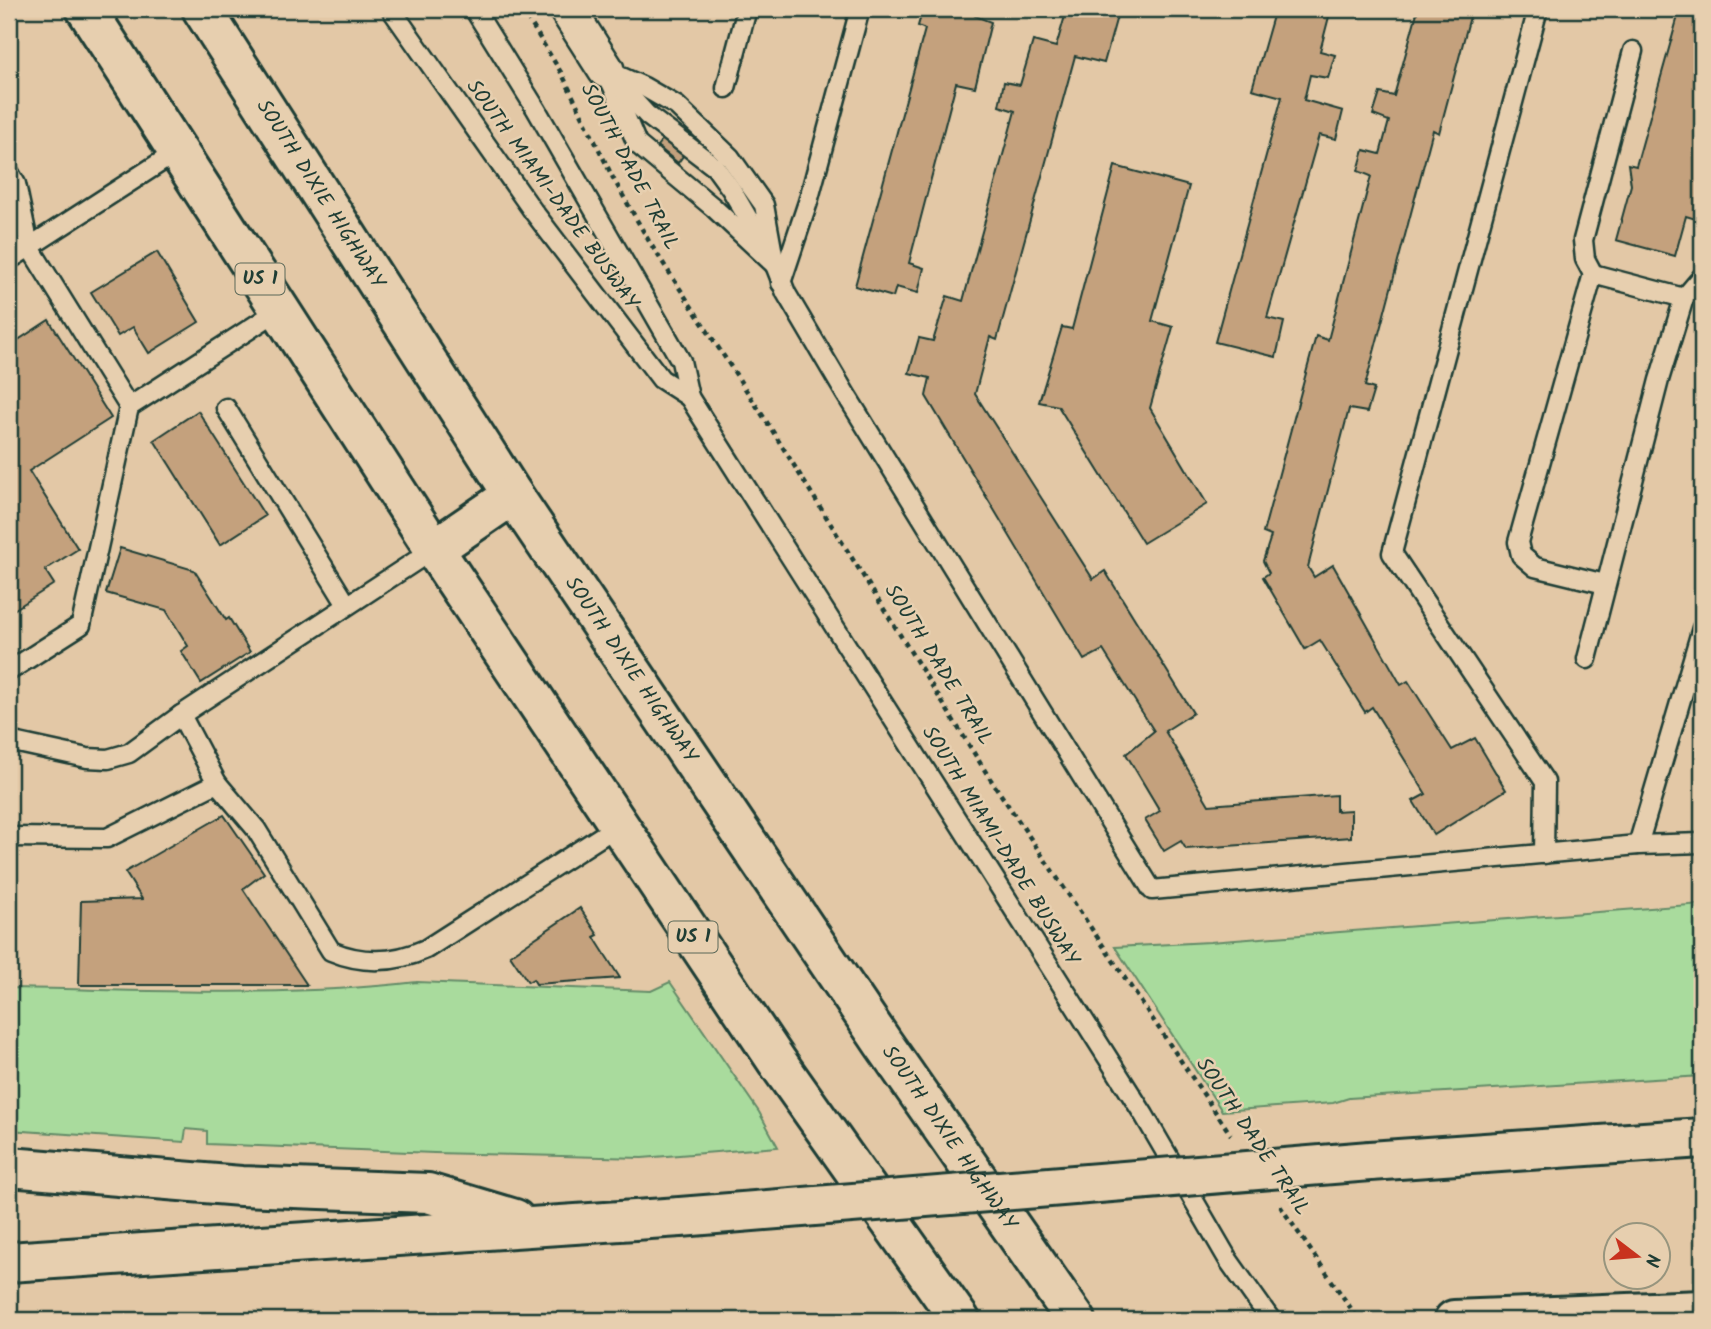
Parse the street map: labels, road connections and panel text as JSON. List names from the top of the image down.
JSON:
{
  "streets": {
    "highway": ["SOUTH DIXIE HIGHWAY", "US 1"],
    "lane": ["SOUTH MIAMI-DADE BUSWAY"],
    "path": ["SOUTH DADE TRAIL"]
  },
  "north": "right"
}
